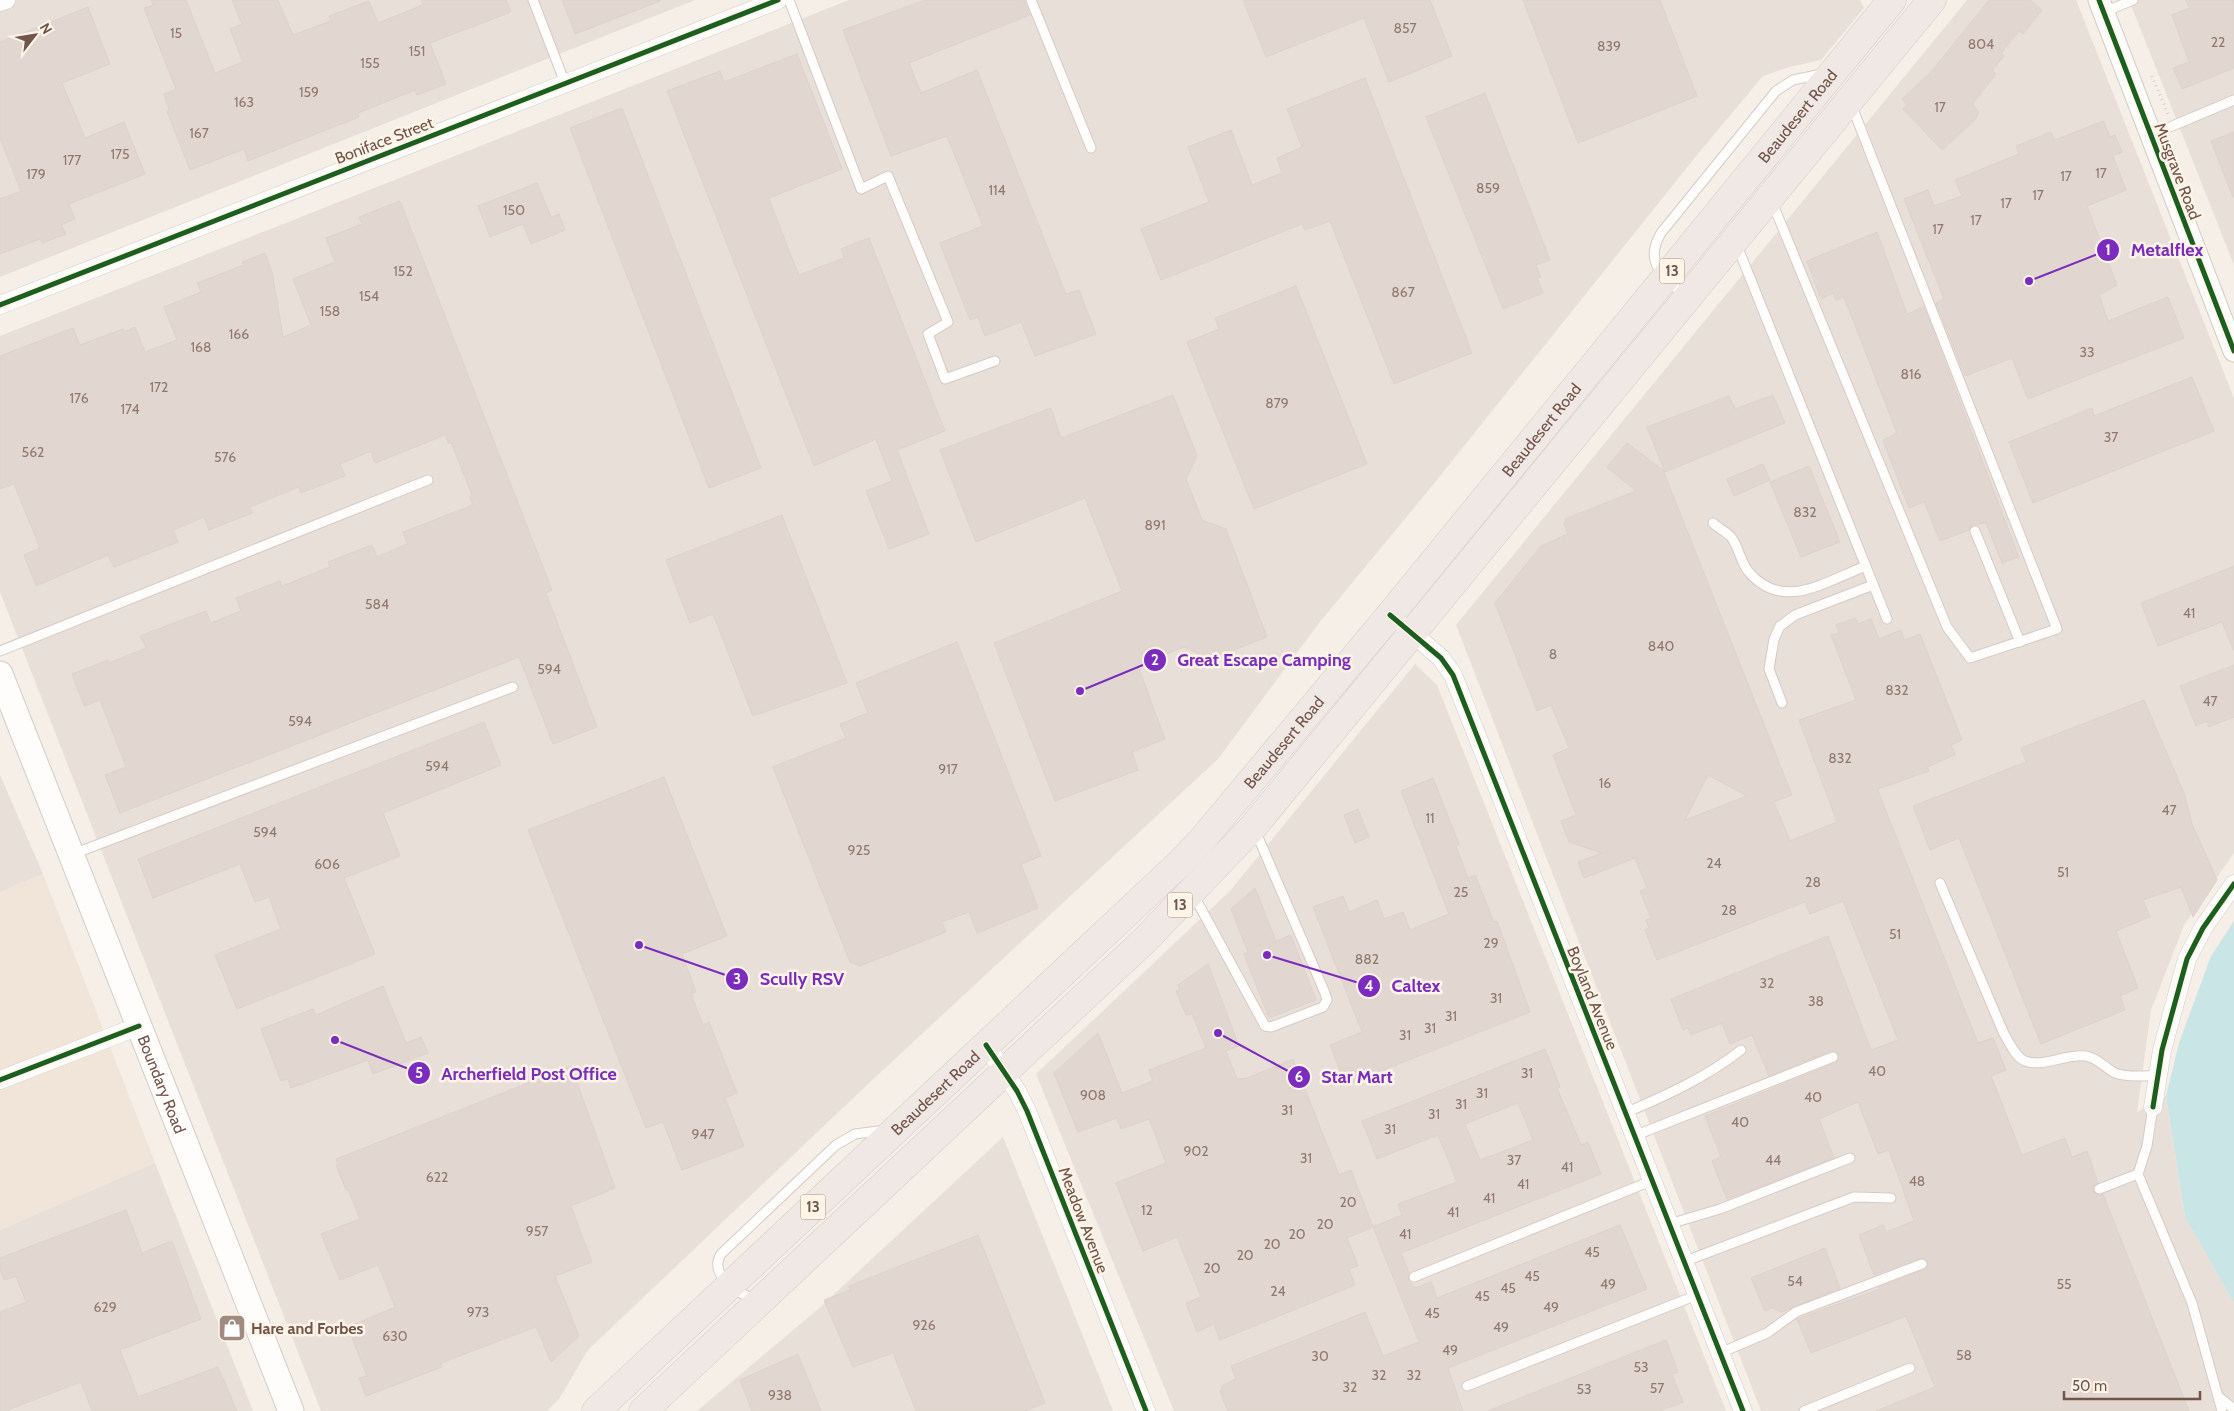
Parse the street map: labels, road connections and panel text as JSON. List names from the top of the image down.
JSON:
{
  "streets": {
    "highway": ["Beaudesert Road", "13"],
    "main road": ["Boundary Road"],
    "street": [
      "Boniface Street",
      "Musgrave Road",
      "Boyland Avenue",
      "Meadow Avenue"
    ]
  },
  "crossings": [
    ["Beaudesert Road", "Boyland Avenue"],
    ["Beaudesert Road", "Meadow Avenue"]
  ],
  "places": {
    "other": [
      "Metalflex",
      "Great Escape Camping",
      "Scully RSV",
      "Caltex",
      "Star Mart",
      "Archerfield Post Office"
    ],
    "shop": ["Hare and Forbes"]
  },
  "house_numbers": [
    "857",
    "15",
    "22",
    "804",
    "839",
    "151",
    "155",
    "159",
    "163",
    "17",
    "167",
    "175",
    "177",
    "17",
    "179",
    "17",
    "859",
    "114",
    "17",
    "17",
    "150",
    "17",
    "17",
    "152",
    "867",
    "154",
    "158",
    "166",
    "168",
    "33",
    "816",
    "172",
    "176",
    "879",
    "174",
    "37",
    "562",
    "576",
    "832",
    "891",
    "584",
    "41",
    "840",
    "8",
    "594",
    "832",
    "47",
    "594",
    "832",
    "594",
    "917",
    "16",
    "47",
    "11",
    "594",
    "925",
    "24",
    "606",
    "51",
    "28",
    "25",
    "28",
    "51",
    "29",
    "882",
    "32",
    "31",
    "38",
    "31",
    "31",
    "31",
    "40",
    "31",
    "31",
    "908",
    "40",
    "31",
    "31",
    "31",
    "40",
    "31",
    "947",
    "902",
    "31",
    "37",
    "44",
    "41",
    "622",
    "48",
    "41",
    "41",
    "20",
    "12",
    "41",
    "20",
    "957",
    "20",
    "41",
    "20",
    "45",
    "20",
    "20",
    "45",
    "54",
    "49",
    "55",
    "45",
    "24",
    "45",
    "629",
    "49",
    "973",
    "45",
    "926",
    "49",
    "630",
    "49",
    "58",
    "30",
    "53",
    "32",
    "32",
    "32",
    "57",
    "53",
    "938"
  ],
  "scale_bar": "50 m",
  "north": "top right"
}
